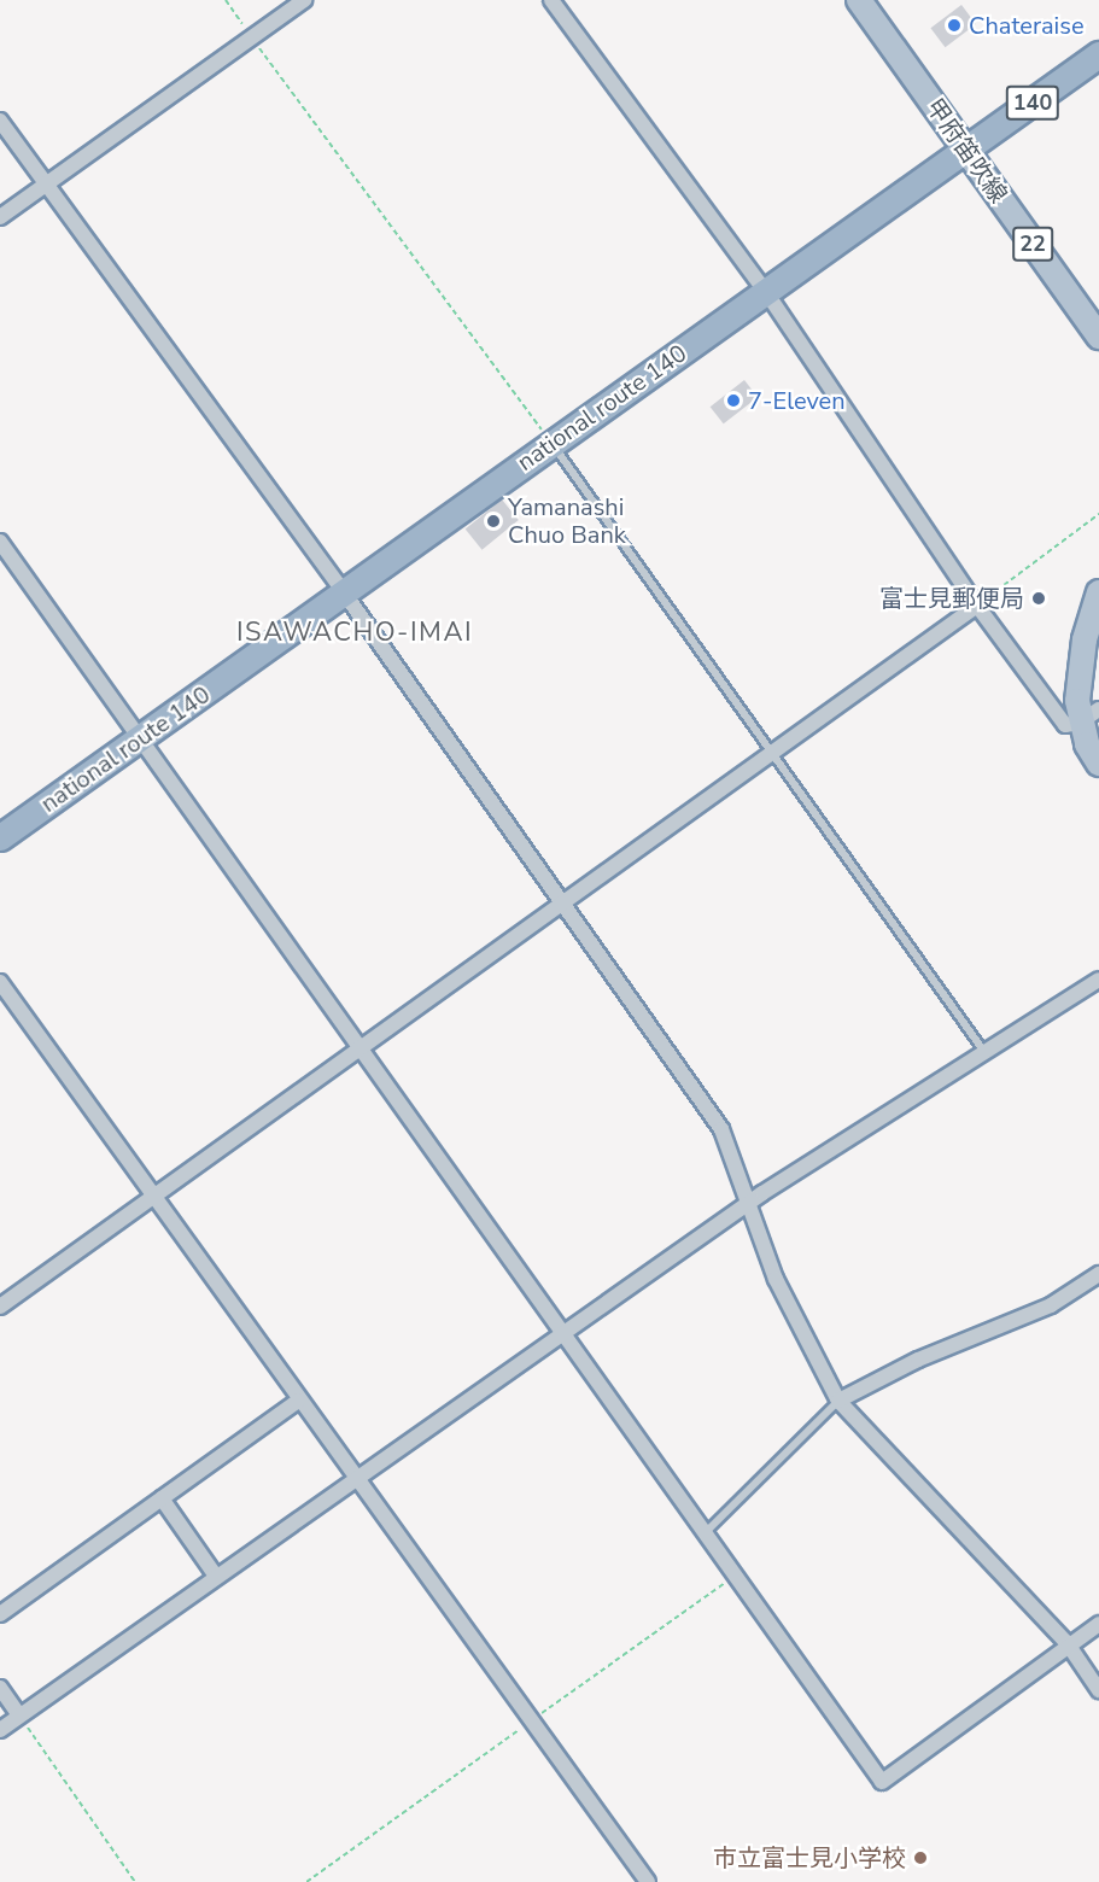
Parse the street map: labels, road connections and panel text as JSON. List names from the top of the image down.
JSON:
{
  "streets": {
    "highway": ["140", "national route 140"],
    "main road": ["甲府笛吹線", "22"]
  },
  "crossings": [
    ["甲府笛吹線", "national route 140"]
  ],
  "districts": ["ISAWACHO-IMAI"],
  "places": [
    "Chateraise",
    "7-Eleven",
    "Yamanashi Chuo Bank",
    "富士見郵便局",
    "市立富士見小学校"
  ]
}
